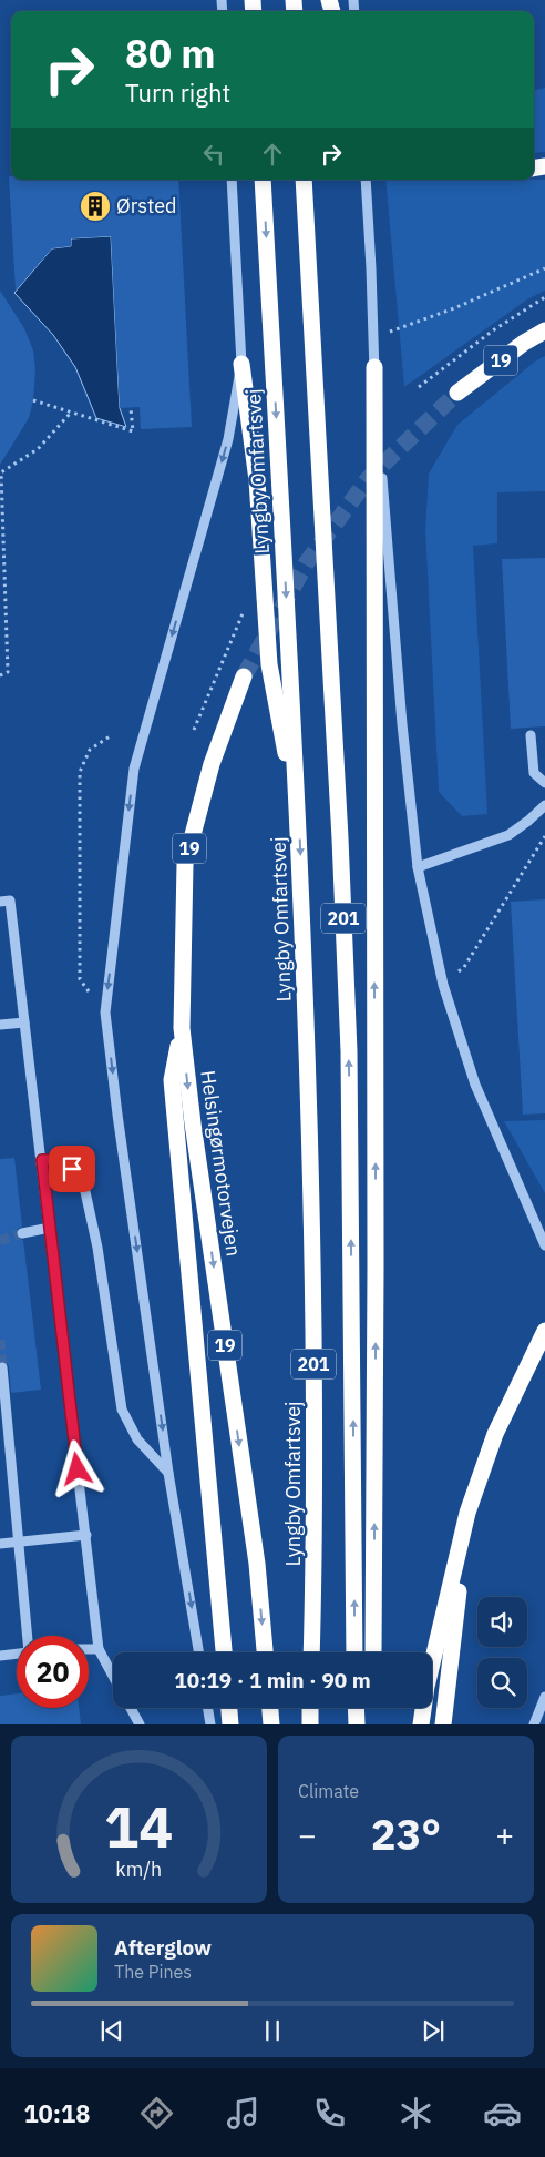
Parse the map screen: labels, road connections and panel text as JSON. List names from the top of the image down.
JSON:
{
  "streets": {
    "highway": [
      "19",
      "Lyngby Omfartsvej",
      "201",
      "Helsingørmotorvejen"
    ]
  },
  "places": {
    "building": ["Ørsted"]
  },
  "page": {
    "turn": ["80 m", "Turn right"],
    "limit": "20",
    "trip": "10:19 · 1 min · 90 m",
    "tile": "Climate",
    "heat": ["−", "23°", "+"],
    "song": ["Afterglow", "The Pines"],
    "tabs": "10:18",
    "gauge": ["14", "km/h"]
  }
}
